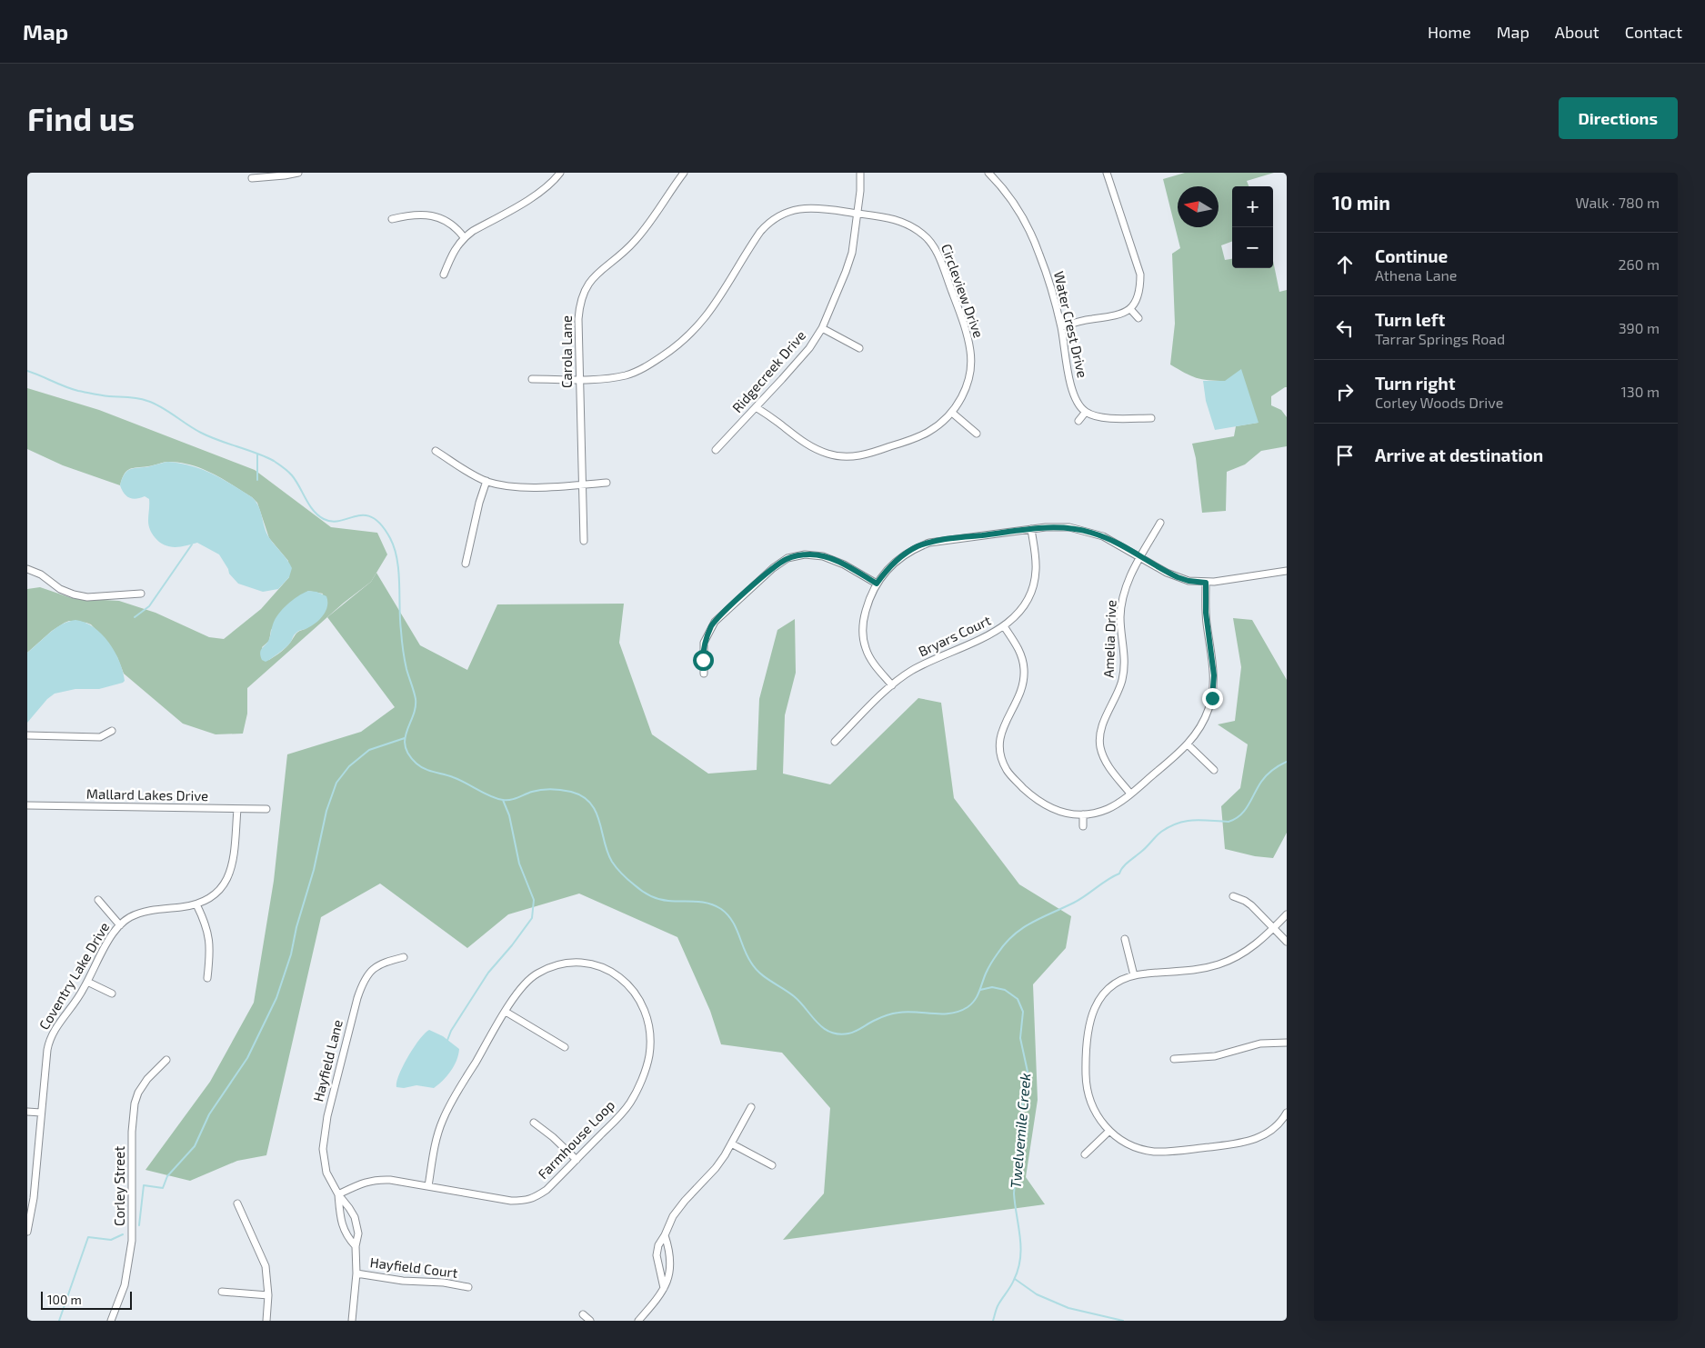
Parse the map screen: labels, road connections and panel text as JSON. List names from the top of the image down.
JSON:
{
  "streets": {
    "street": [
      "Circleview Drive",
      "Water Crest Drive",
      "Carola Lane",
      "Ridgecreek Drive",
      "Bryars Court",
      "Amelia Drive",
      "Mallard Lakes Drive",
      "Coventry Lake Drive",
      "Hayfield Lane",
      "Farmhouse Loop",
      "Corley Street",
      "Hayfield Court"
    ]
  },
  "crossings": [
    ["Circleview Drive", "Carola Lane"],
    ["Circleview Drive", "Ridgecreek Drive"],
    ["Mallard Lakes Drive", "Coventry Lake Drive"],
    ["Hayfield Lane", "Farmhouse Loop"],
    ["Hayfield Lane", "Hayfield Court"]
  ],
  "water": ["Twelvemile Creek"],
  "scale_bar": "100 m",
  "north": "left",
  "page": {
    "header": "Map",
    "nav": [
      "Home",
      "Map",
      "About",
      "Contact"
    ],
    "buttons": "Directions",
    "title": "Find us",
    "heading": ["10 min", "Walk · 780 m"],
    "map_buttons": ["+", "−"],
    "list": [
      ["Continue", "Athena Lane", "260 m"],
      ["Turn left", "Tarrar Springs Road", "390 m"],
      ["Turn right", "Corley Woods Drive", "130 m"],
      "Arrive at destination"
    ],
    "scale": "100 m"
  }
}
